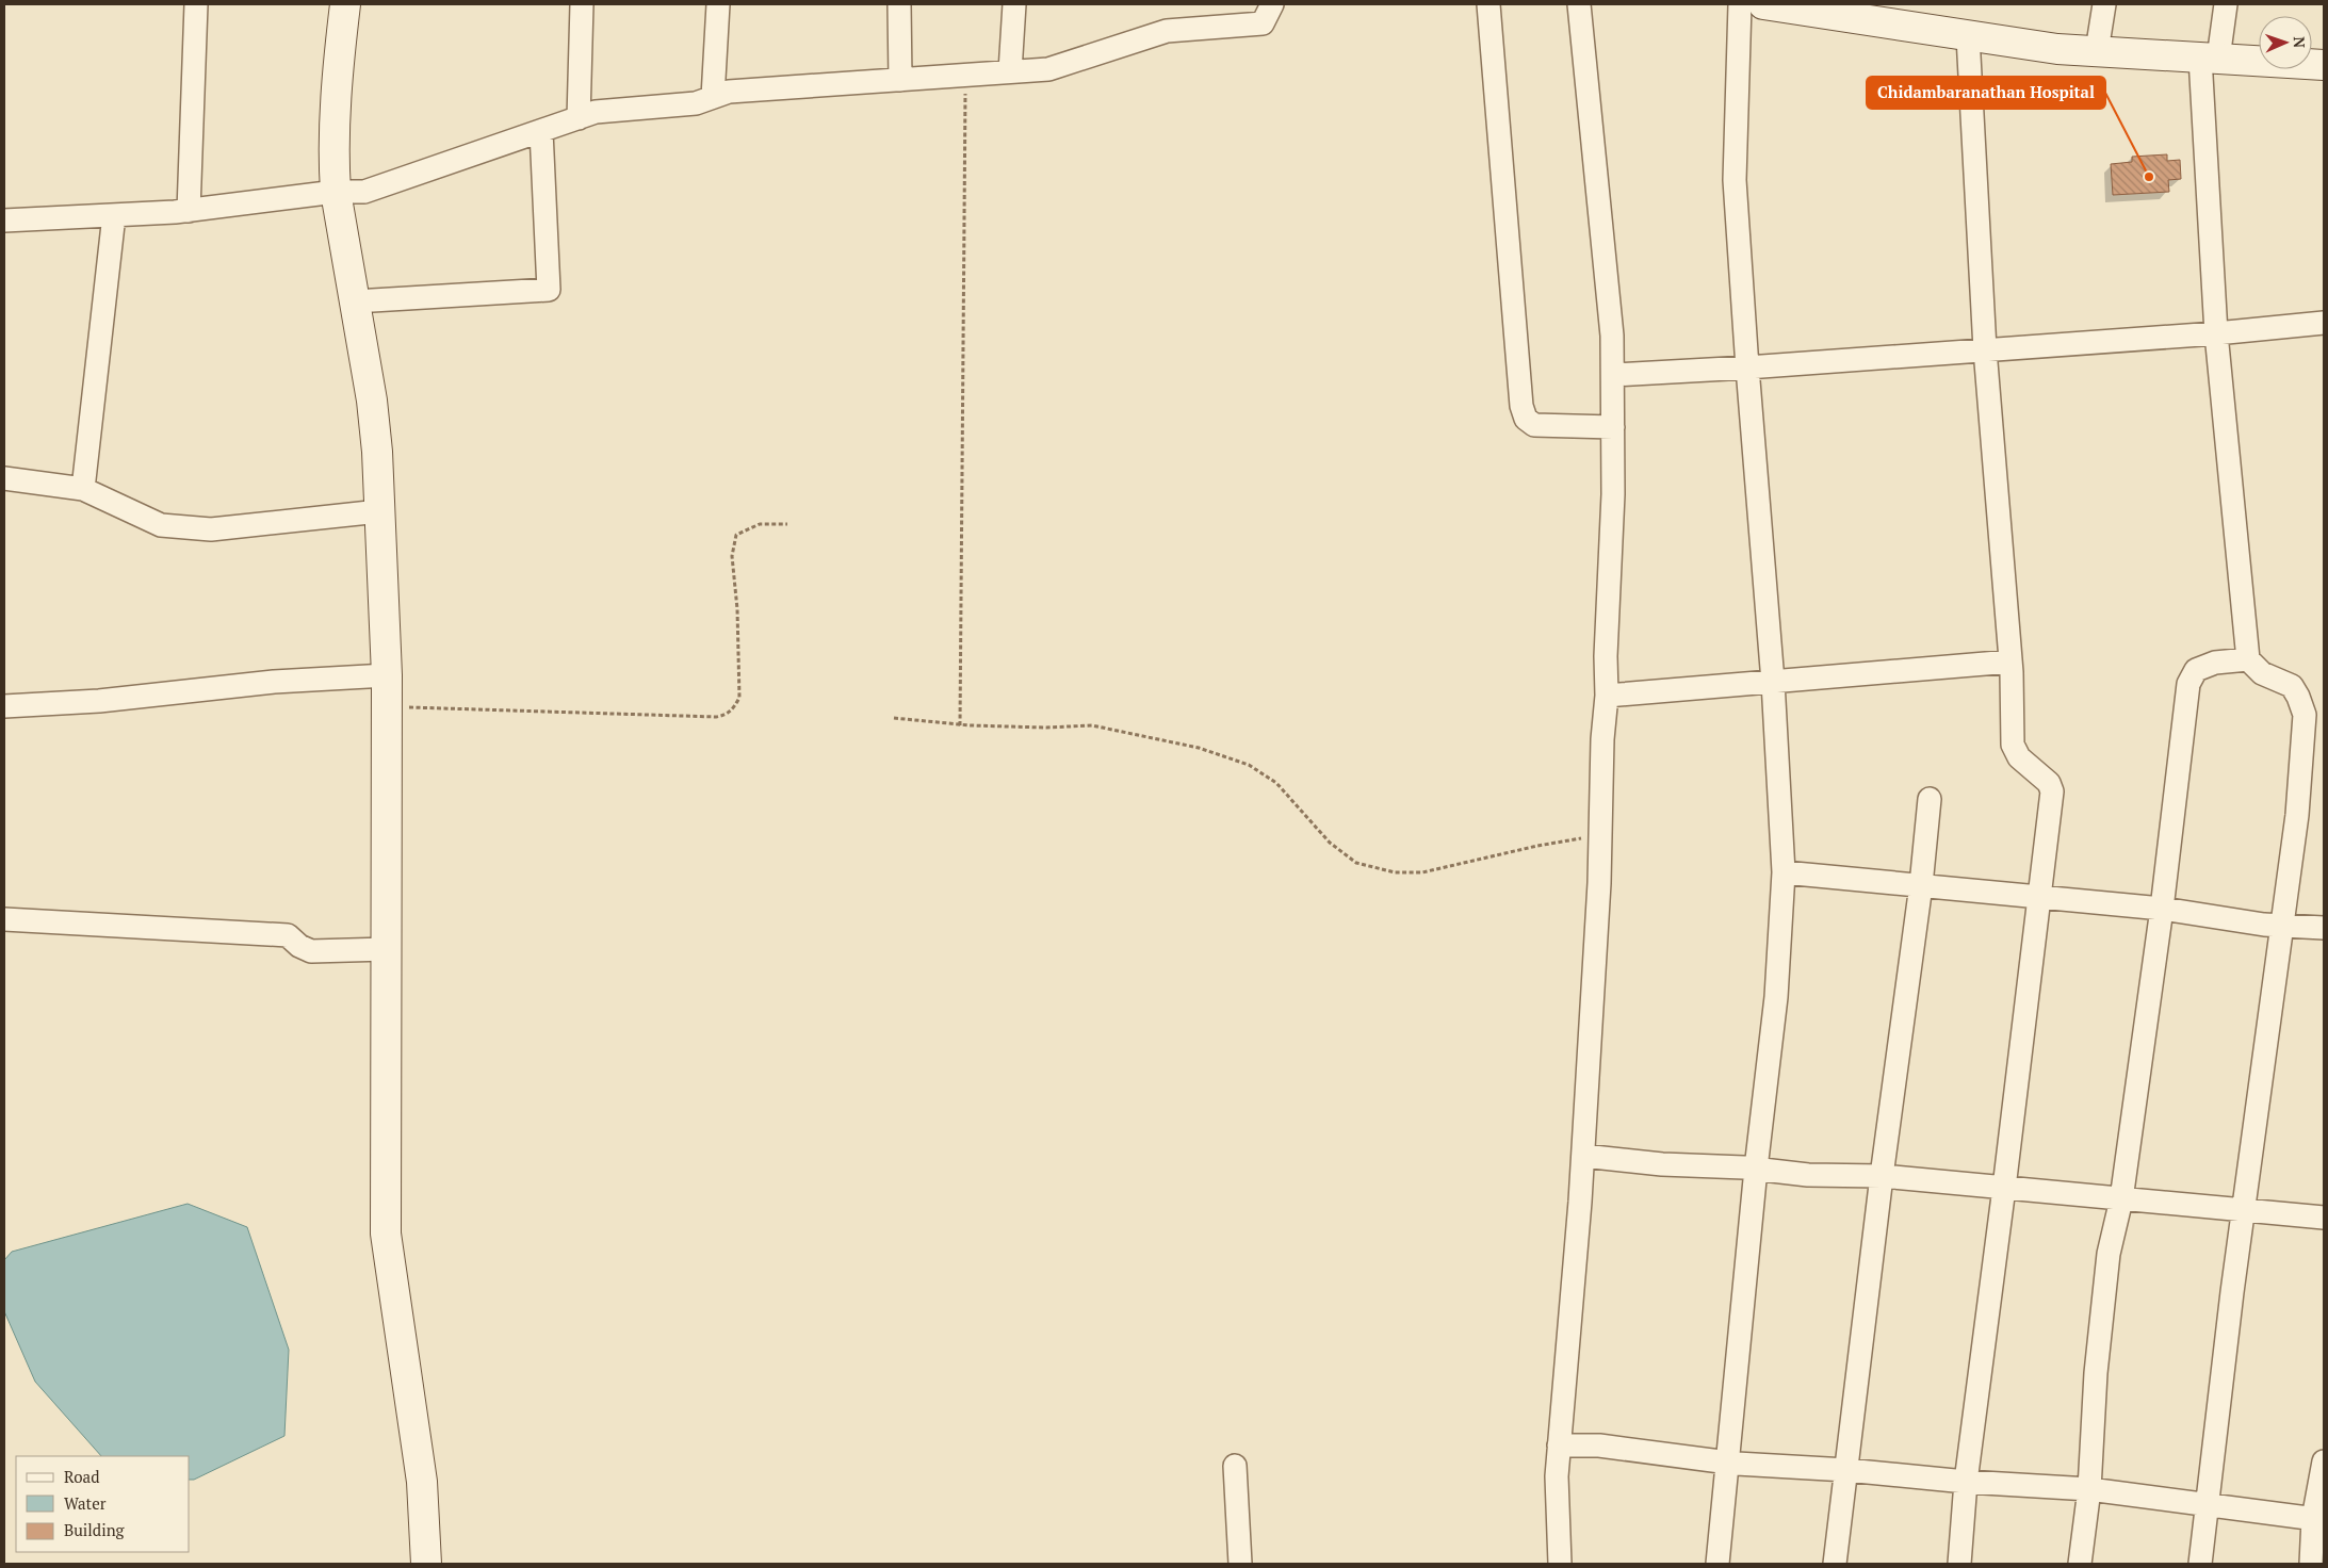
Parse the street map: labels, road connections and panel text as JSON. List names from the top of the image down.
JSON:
{
  "places": ["Chidambaranathan Hospital"],
  "legend": ["Road", "Water", "Building"],
  "north": "right"
}
